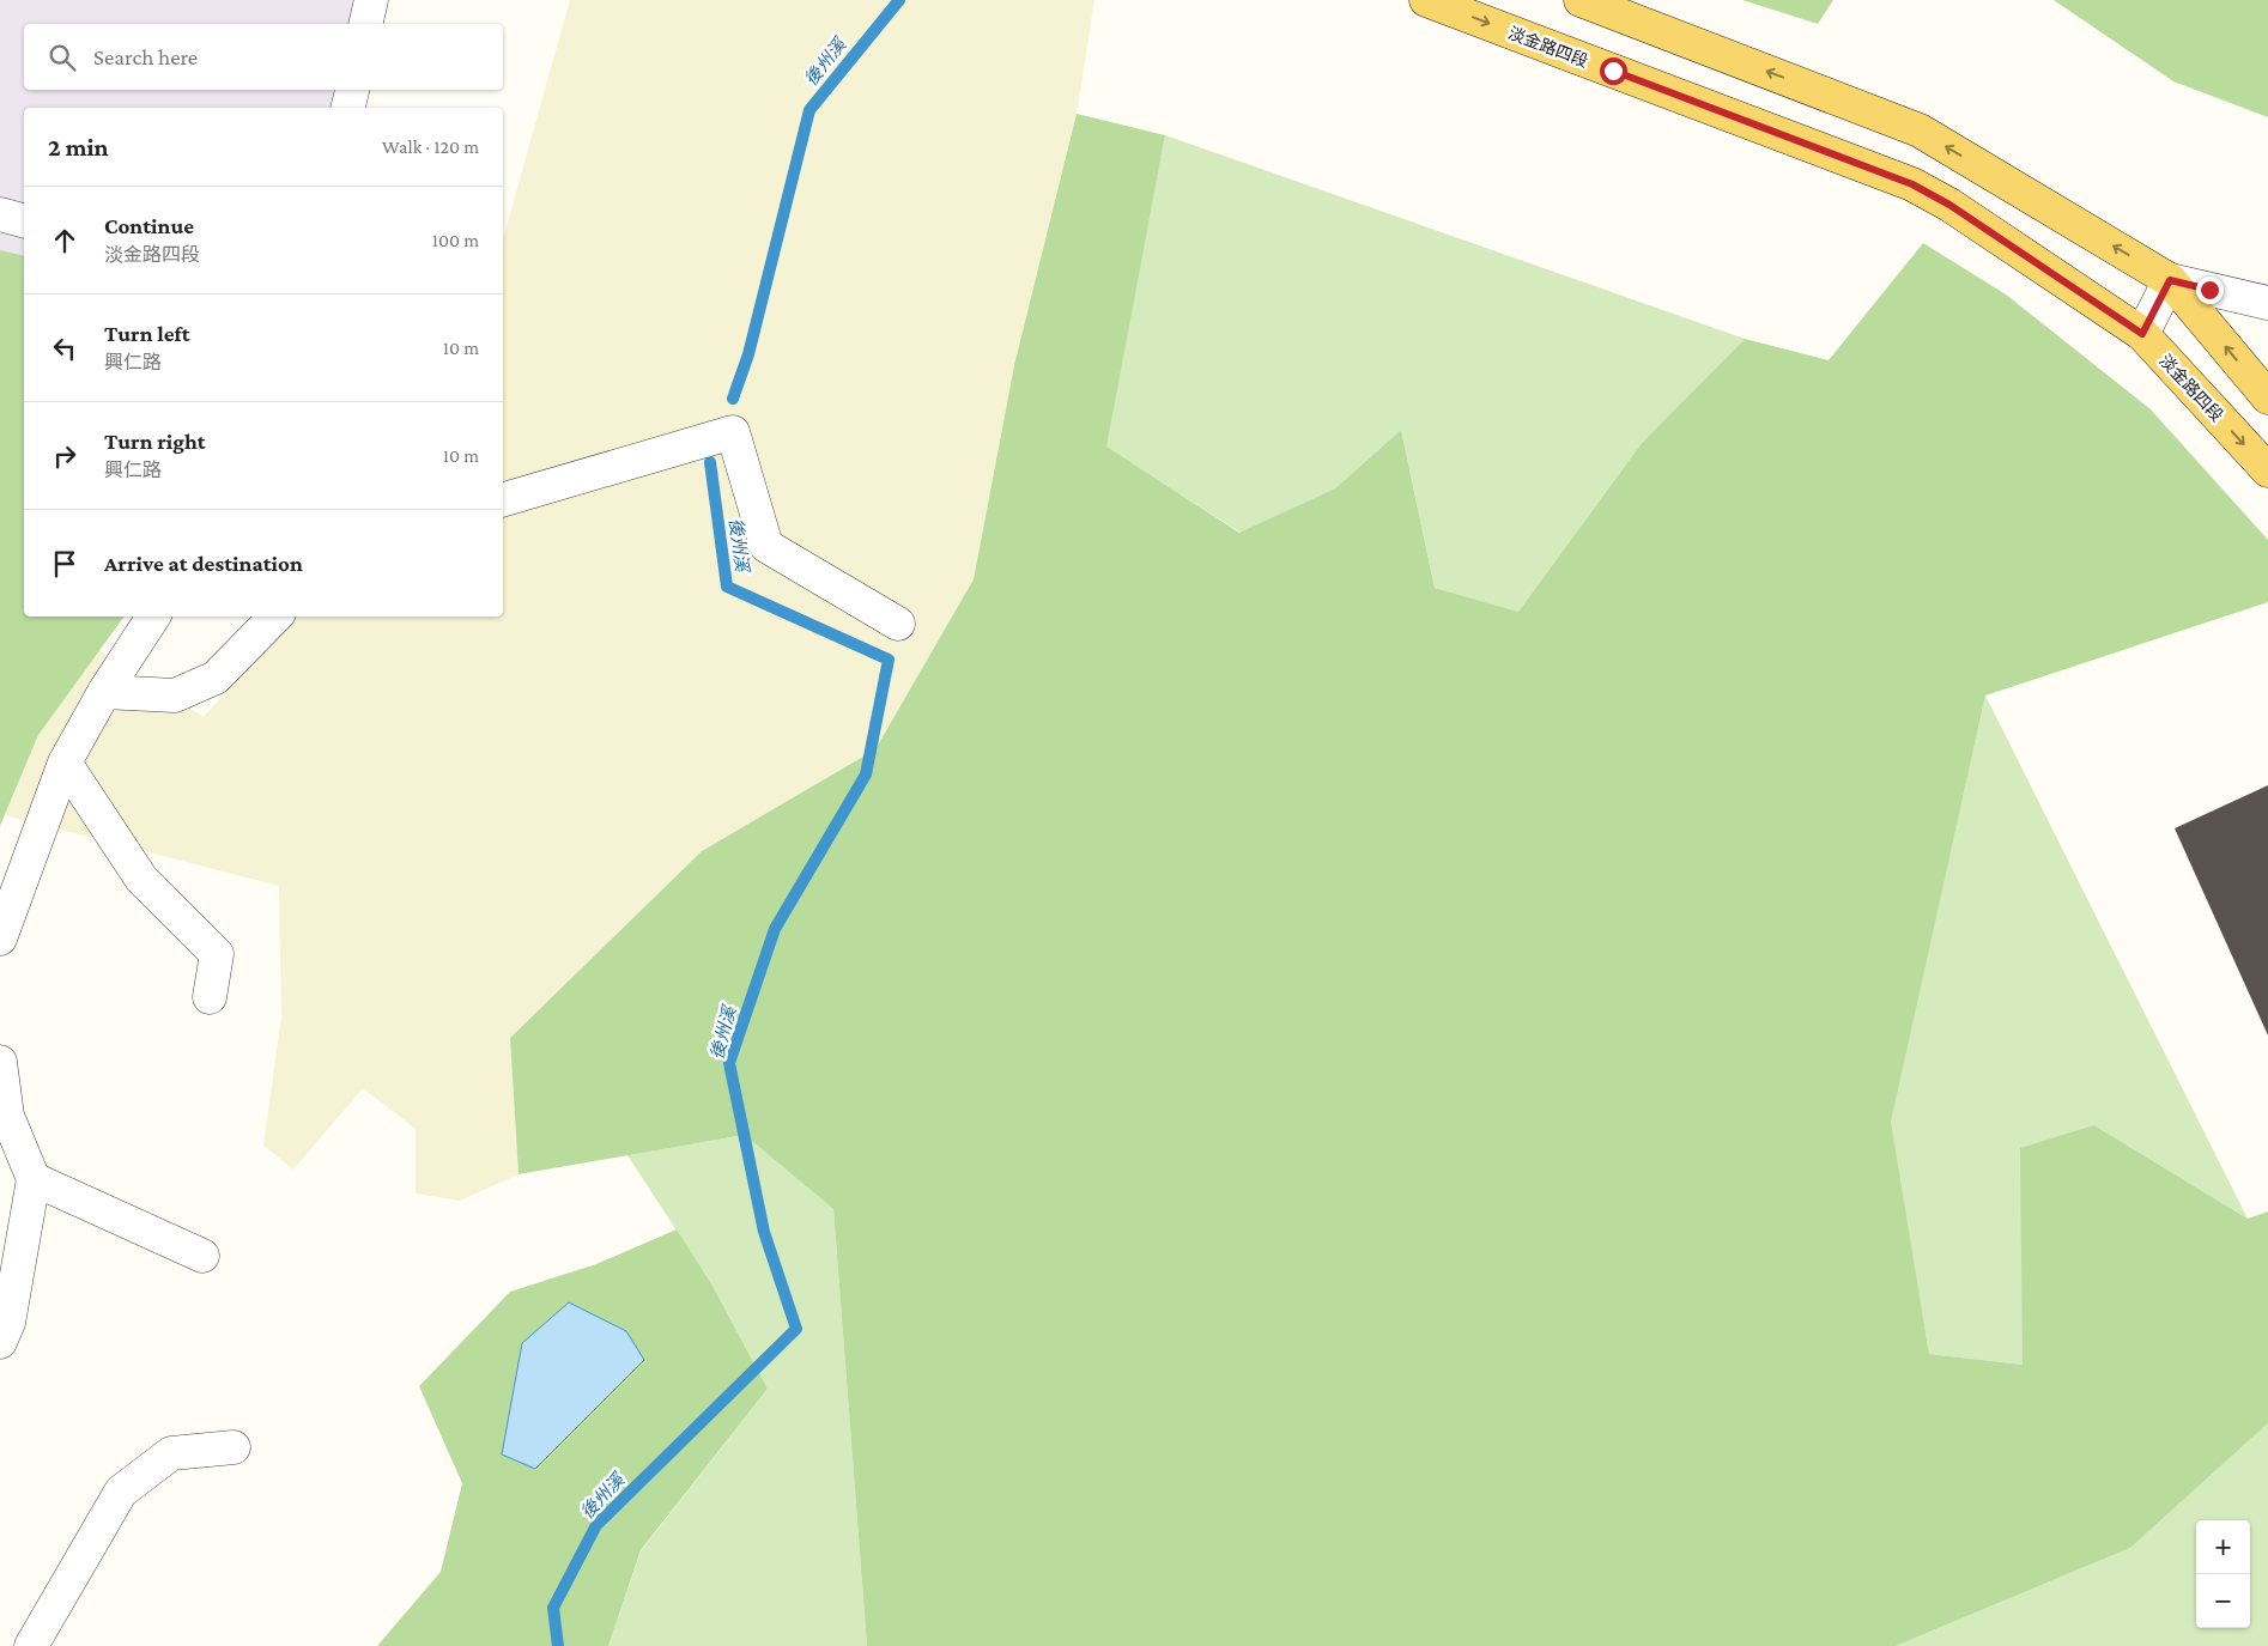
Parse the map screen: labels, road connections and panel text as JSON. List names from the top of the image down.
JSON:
{
  "streets": {
    "main road": ["淡金路四段"]
  },
  "water": ["後州溪"],
  "page": {
    "search": "Search here",
    "heading": ["2 min", "Walk · 120 m"],
    "list": [
      ["Continue", "淡金路四段", "100 m"],
      ["Turn left", "興仁路", "10 m"],
      ["Turn right", "興仁路", "10 m"],
      "Arrive at destination"
    ],
    "map_buttons": ["+", "−"]
  }
}
